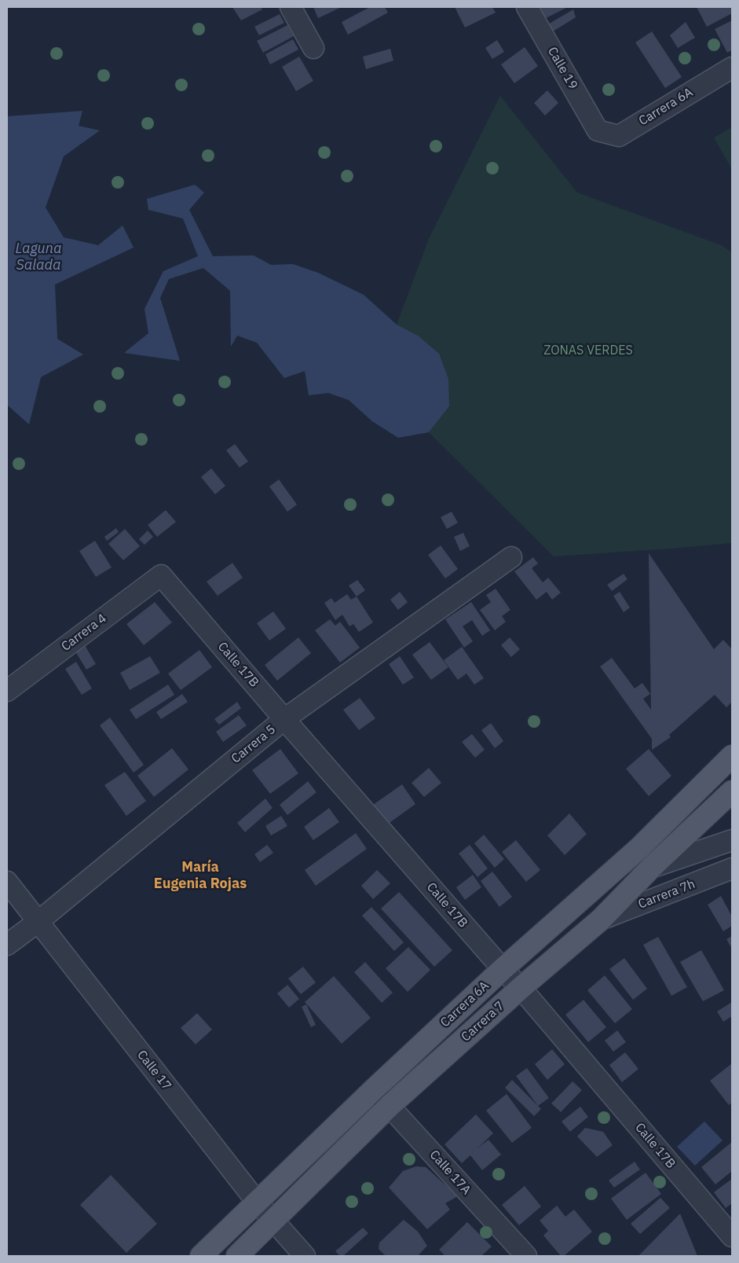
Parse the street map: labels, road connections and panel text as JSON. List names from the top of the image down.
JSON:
{
  "streets": {
    "main road": ["Carrera 6A", "Carrera 7"],
    "street": [
      "Calle 19",
      "Carrera 4",
      "Calle 17B",
      "Carrera 5",
      "Carrera 7h",
      "Calle 17",
      "Calle 17A"
    ]
  },
  "crossings": [
    ["Calle 19", "Carrera 6A"],
    ["Carrera 6A", "Calle 17B"],
    ["Carrera 6A", "Calle 17"],
    ["Carrera 6A", "Calle 17A"],
    ["Carrera 4", "Calle 17B"],
    ["Calle 17B", "Carrera 5"],
    ["Calle 17B", "Carrera 7"],
    ["Carrera 5", "Calle 17"],
    ["Carrera 7h", "Carrera 7"],
    ["Carrera 7", "Calle 17"],
    ["Carrera 7", "Calle 17A"]
  ],
  "districts": ["María Eugenia Rojas"],
  "water": ["Laguna Salada"],
  "parks": ["ZONAS VERDES"]
}
